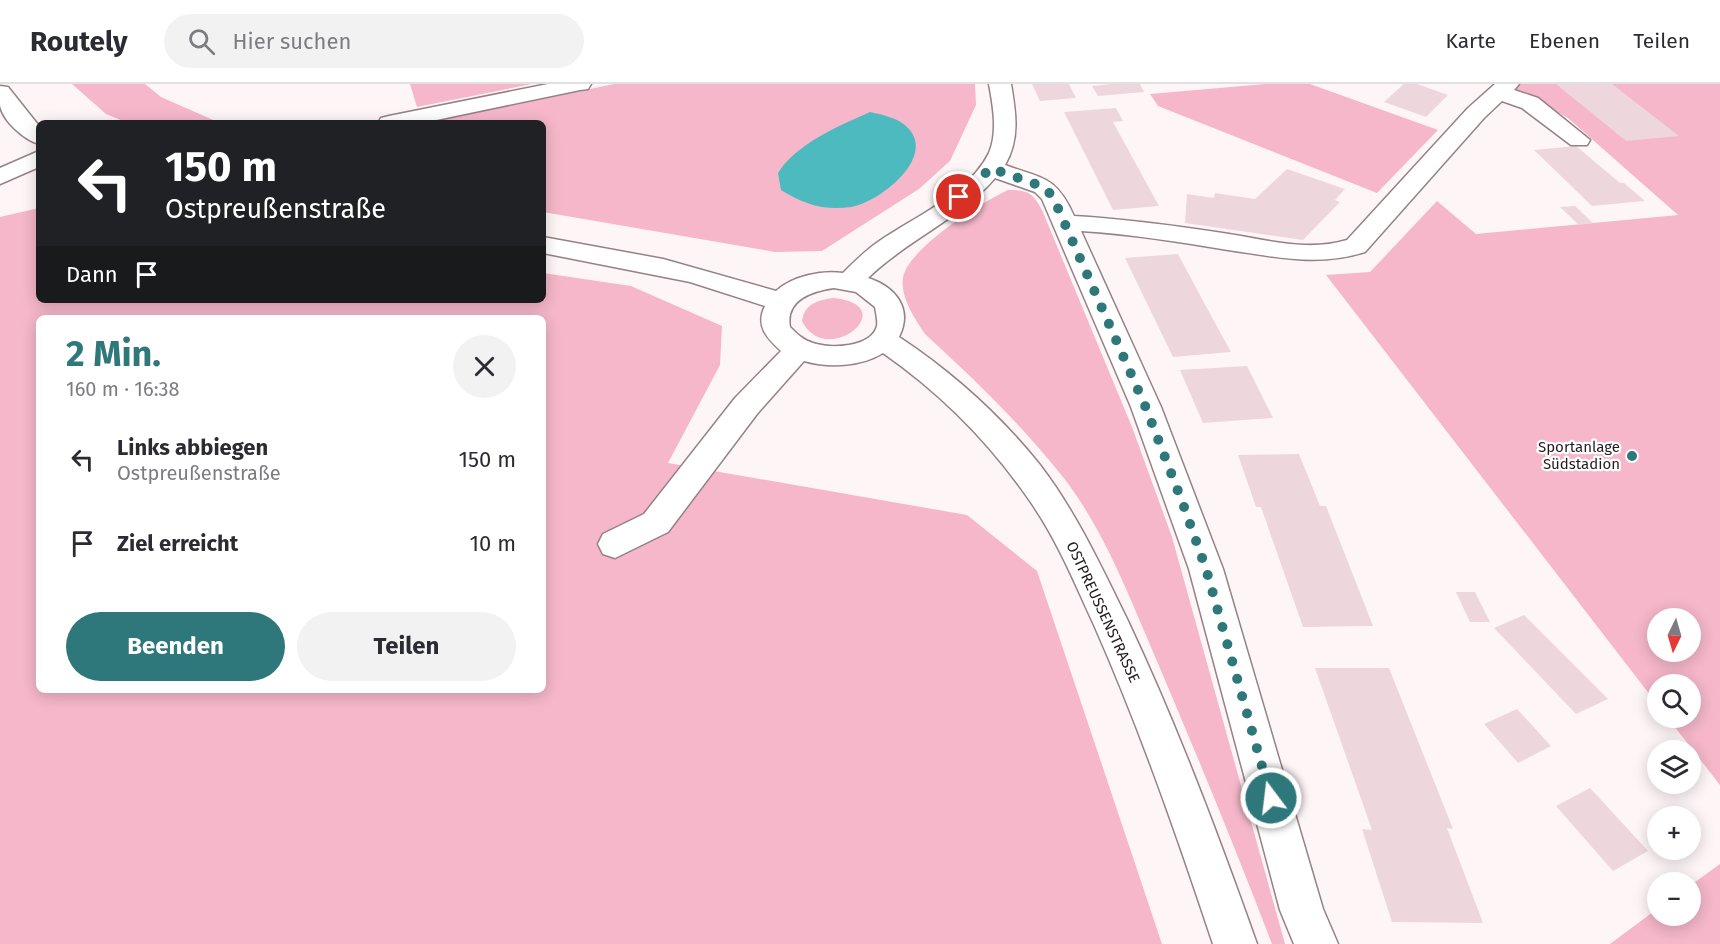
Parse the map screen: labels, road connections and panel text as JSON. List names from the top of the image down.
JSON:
{
  "streets": {
    "street": ["OSTPREUSSENSTRASSE"]
  },
  "places": ["Sportanlage Südstadion"],
  "north": "bottom",
  "page": {
    "header": "Routely",
    "search": "Hier suchen",
    "nav": ["Karte", "Ebenen", "Teilen"],
    "turn": ["150 m", "Ostpreußenstraße"],
    "then": "Dann",
    "heading": ["2 Min.", "160 m · 16:38"],
    "list": [
      {
        "name": "Links abbiegen",
        "note": "Ostpreußenstraße",
        "value": "150 m"
      },
      {
        "name": "Ziel erreicht",
        "value": "10 m"
      }
    ],
    "buttons": ["Beenden", "Teilen"],
    "map_buttons": ["+", "−"]
  }
}
